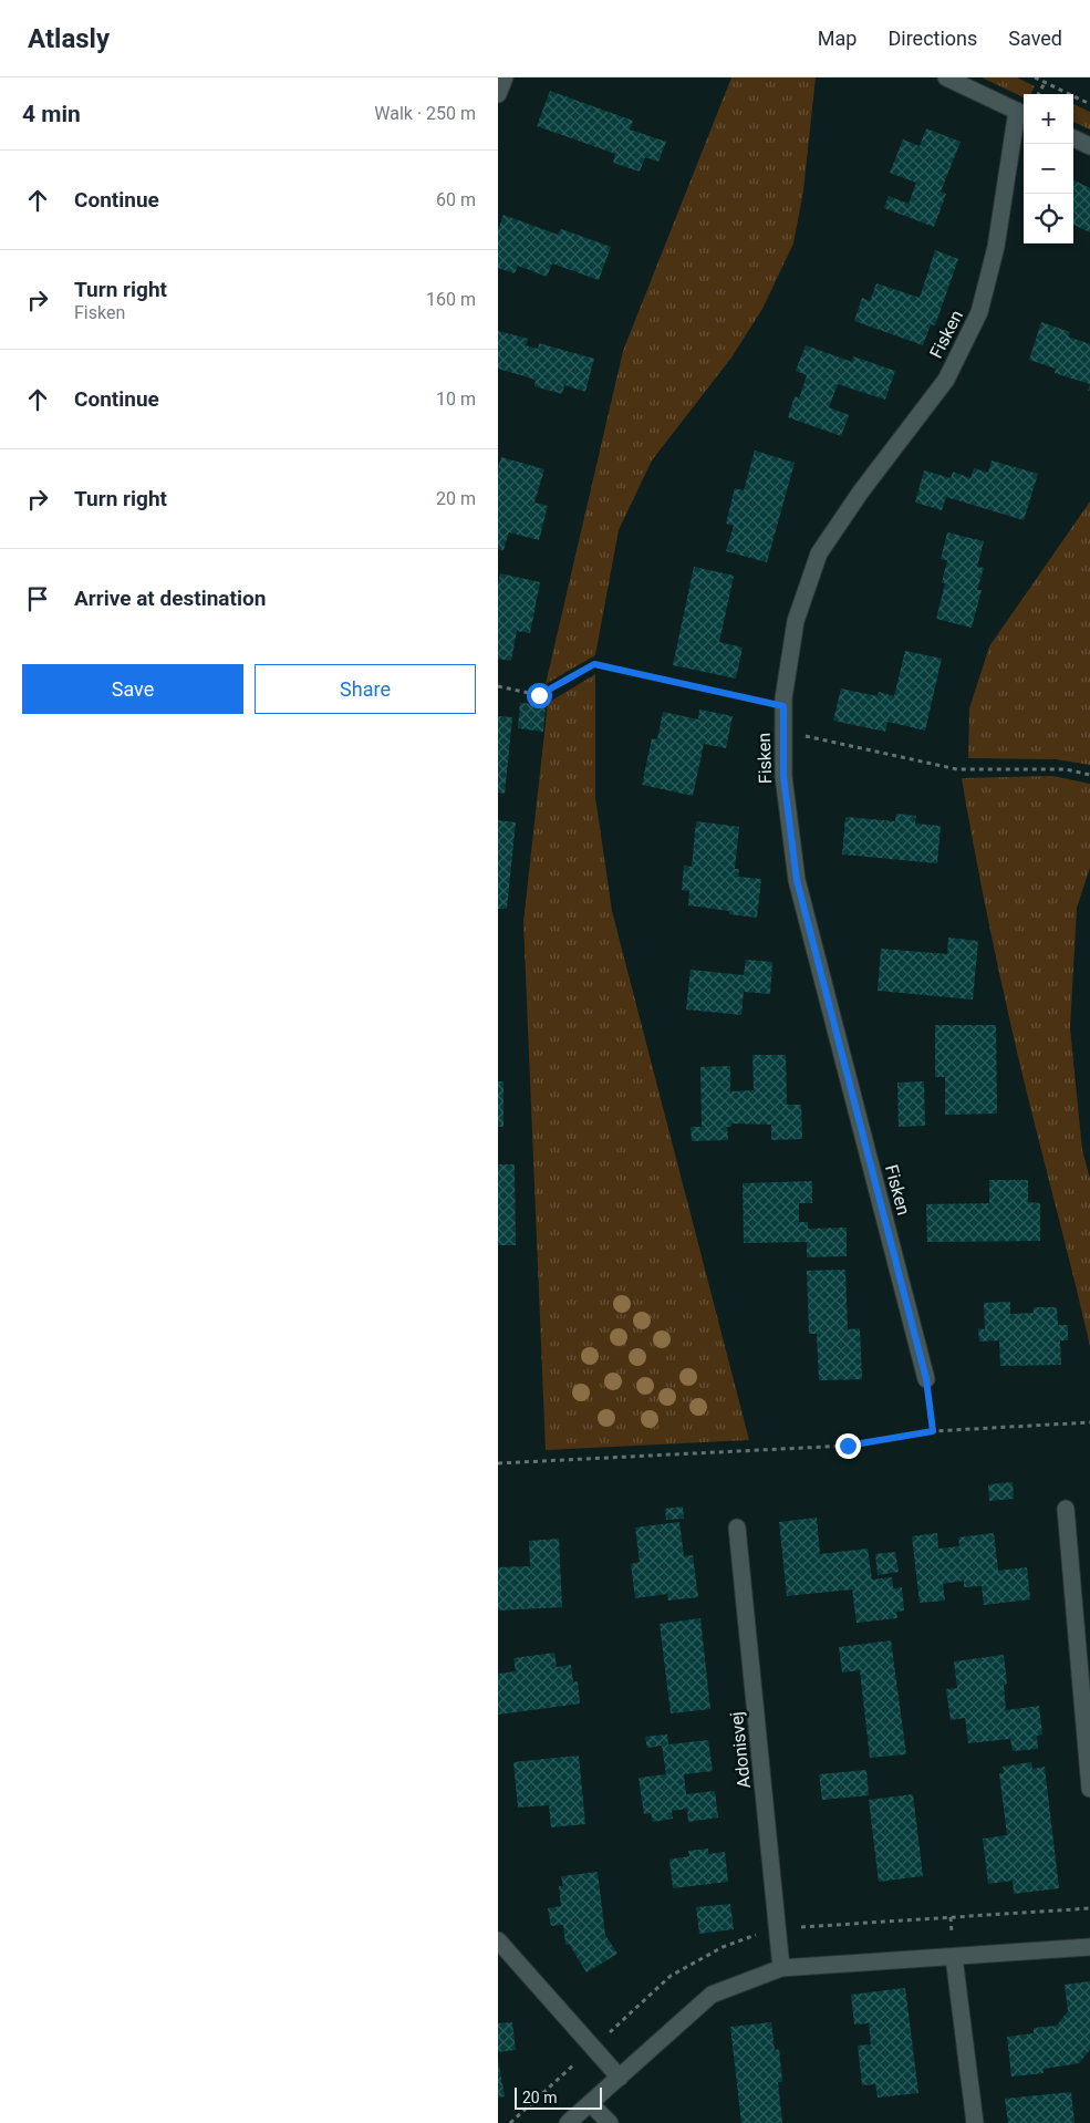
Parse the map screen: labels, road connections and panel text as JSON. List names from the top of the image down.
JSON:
{
  "streets": {
    "street": ["Fisken", "Adonisvej"]
  },
  "scale_bar": "20 m",
  "page": {
    "header": "Atlasly",
    "nav": ["Map", "Directions", "Saved"],
    "heading": ["4 min", "Walk · 250 m"],
    "map_buttons": ["+", "−"],
    "list": [
      ["Continue", "60 m"],
      ["Turn right", "Fisken", "160 m"],
      ["Continue", "10 m"],
      ["Turn right", "20 m"],
      "Arrive at destination"
    ],
    "buttons": ["Save", "Share"],
    "scale": "20 m"
  }
}
